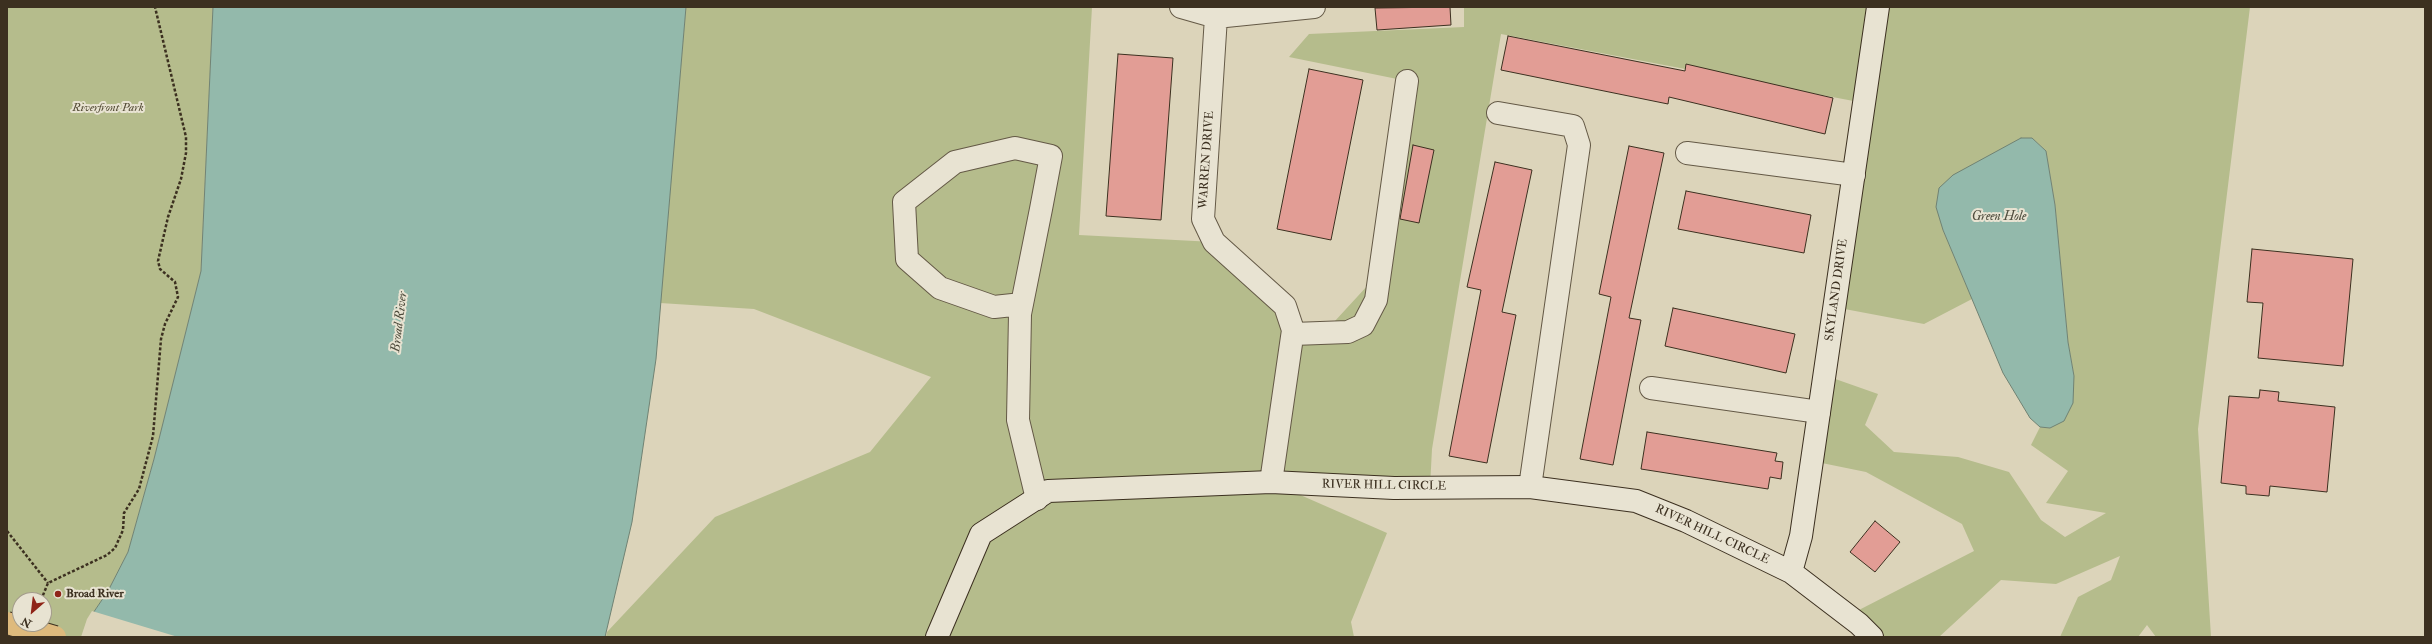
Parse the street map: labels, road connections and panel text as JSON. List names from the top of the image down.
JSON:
{
  "streets": {
    "street": ["WARREN DRIVE", "SKYLAND DRIVE", "RIVER HILL CIRCLE"]
  },
  "crossings": [
    ["WARREN DRIVE", "RIVER HILL CIRCLE"],
    ["SKYLAND DRIVE", "RIVER HILL CIRCLE"]
  ],
  "water": ["Green Hole", "Broad River"],
  "parks": ["Riverfront Park"],
  "places": ["Broad River"],
  "north": "bottom left"
}
